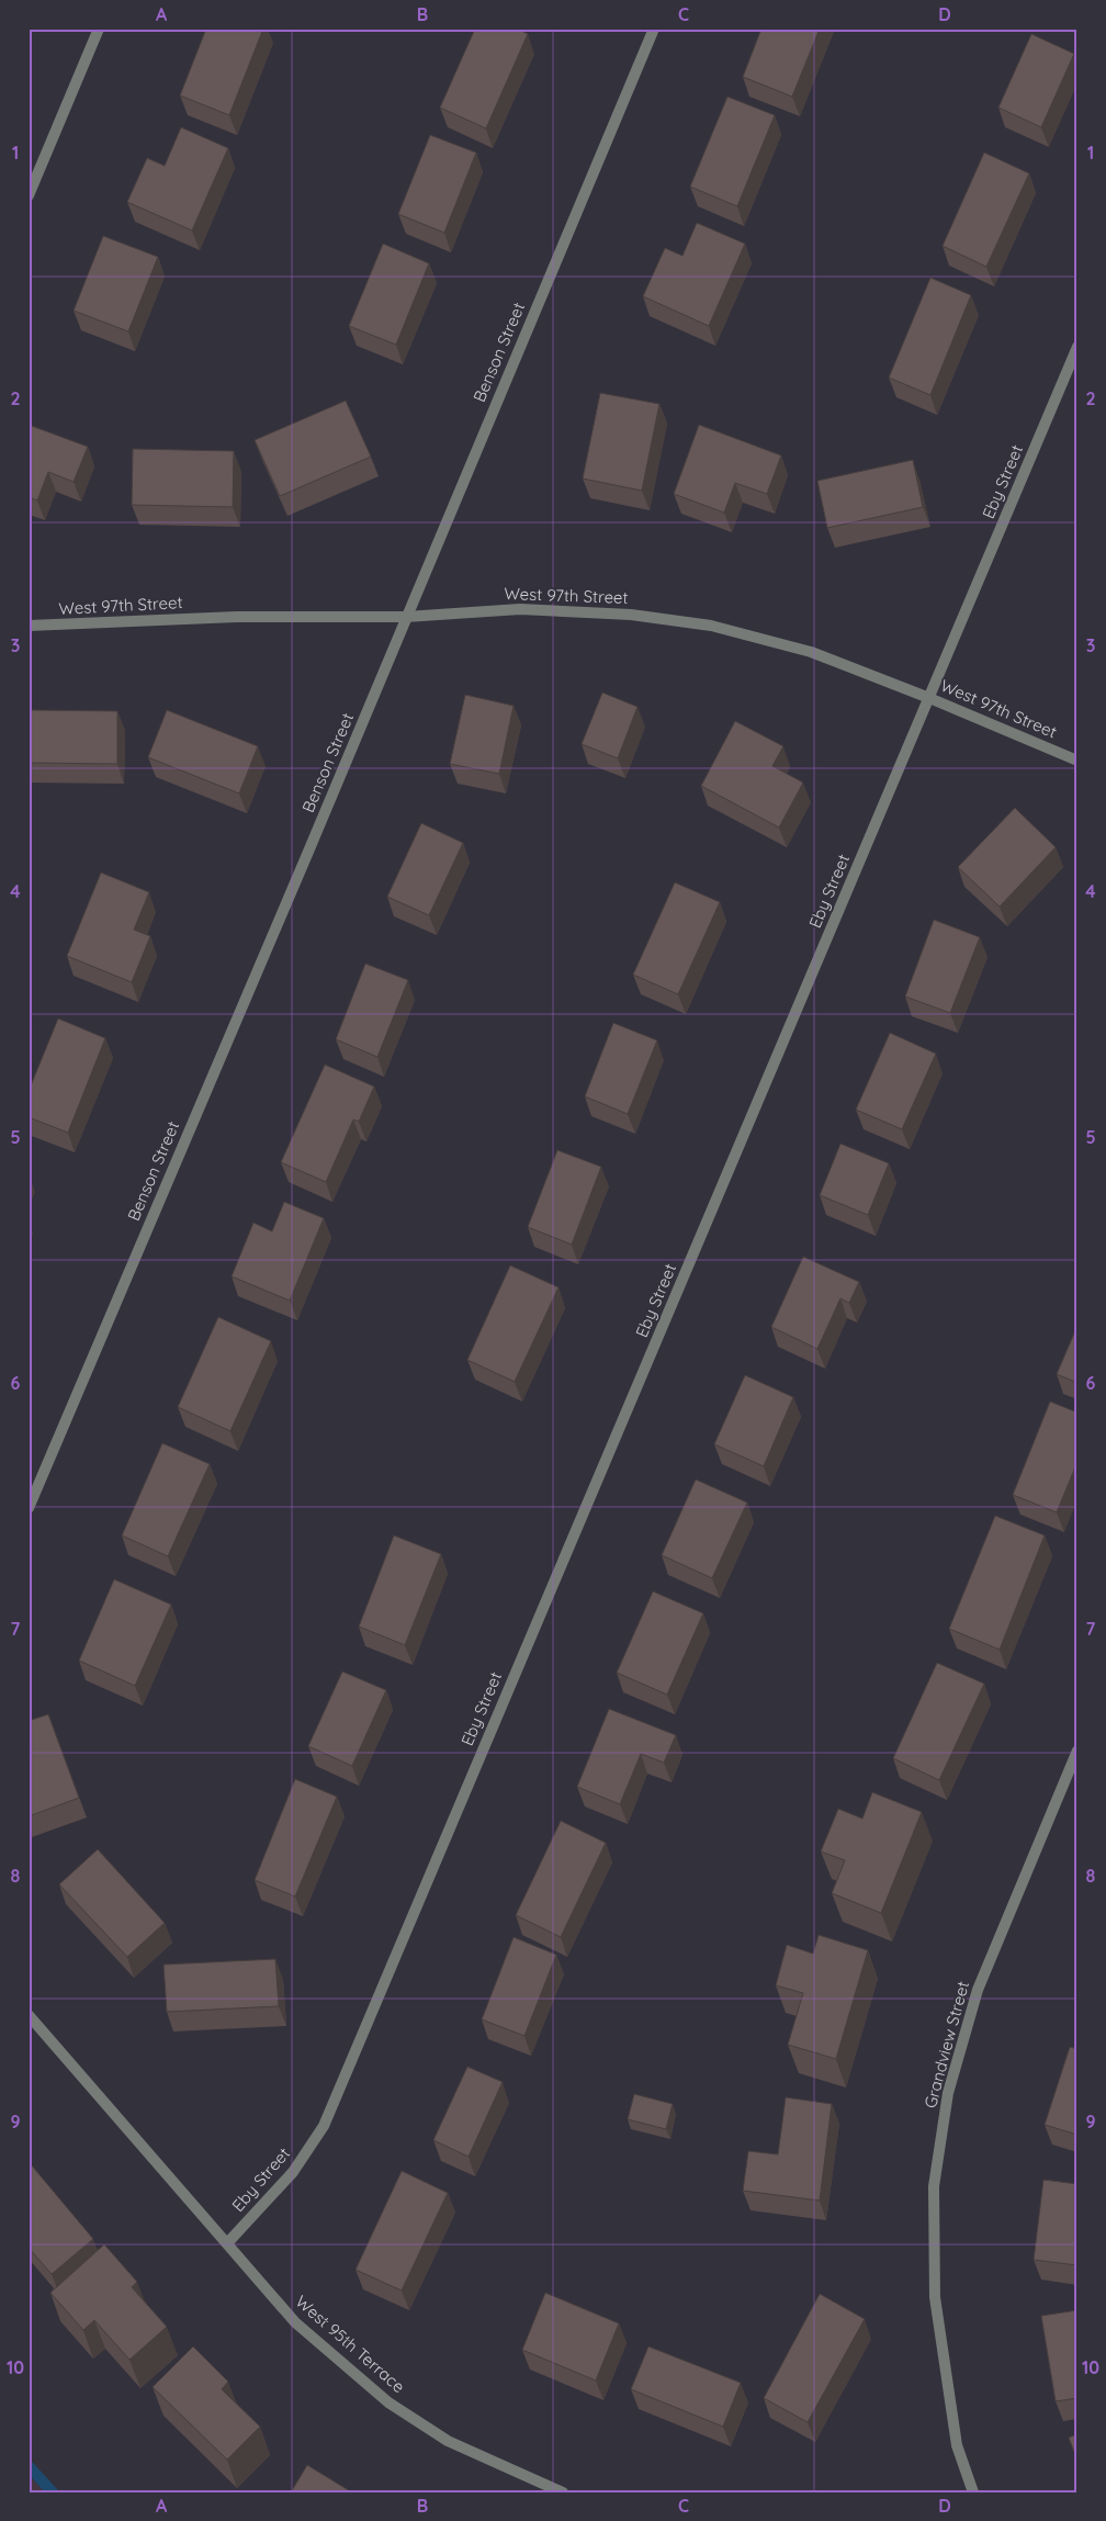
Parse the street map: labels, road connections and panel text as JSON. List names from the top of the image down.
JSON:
{
  "streets": {
    "street": [
      "Benson Street",
      "Eby Street",
      "West 97th Street",
      "Grandview Street",
      "West 95th Terrace"
    ]
  },
  "crossings": [
    ["Benson Street", "West 97th Street"],
    ["Eby Street", "West 97th Street"],
    ["Eby Street", "West 95th Terrace"]
  ],
  "grid": {
    "columns": [
      "A",
      "B",
      "C",
      "D"
    ],
    "rows": [
      "1",
      "2",
      "3",
      "4",
      "5",
      "6",
      "7",
      "8",
      "9",
      "10"
    ]
  }
}
